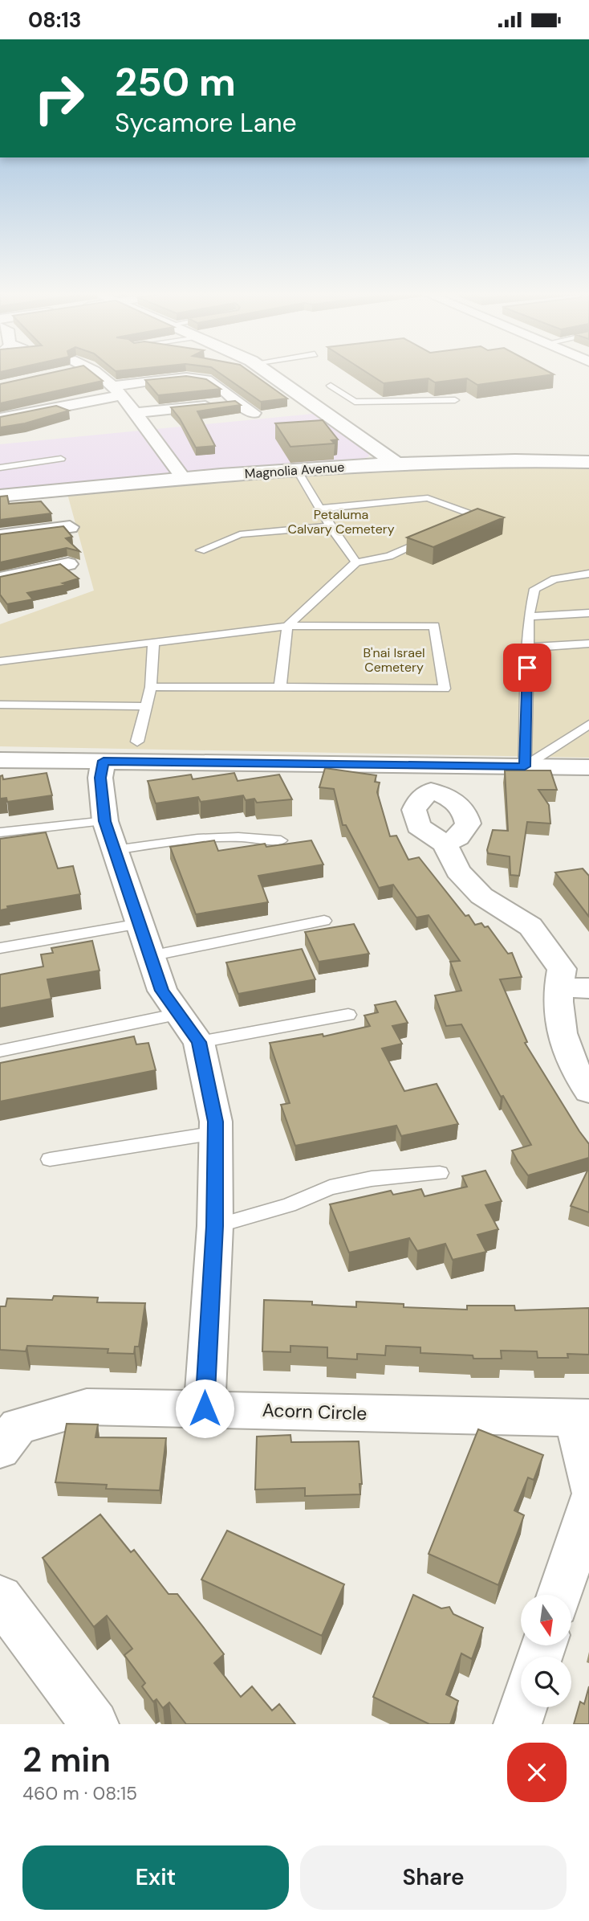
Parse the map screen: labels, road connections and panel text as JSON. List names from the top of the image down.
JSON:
{
  "streets": {
    "street": ["Magnolia Avenue", "Acorn Circle"]
  },
  "parks": ["Petaluma Calvary Cemetery", "B'nai Israel Cemetery"],
  "north": "bottom",
  "page": {
    "status": "08:13",
    "turn": ["250 m", "Sycamore Lane"],
    "heading": ["2 min", "460 m · 08:15"],
    "buttons": ["Exit", "Share"]
  }
}
